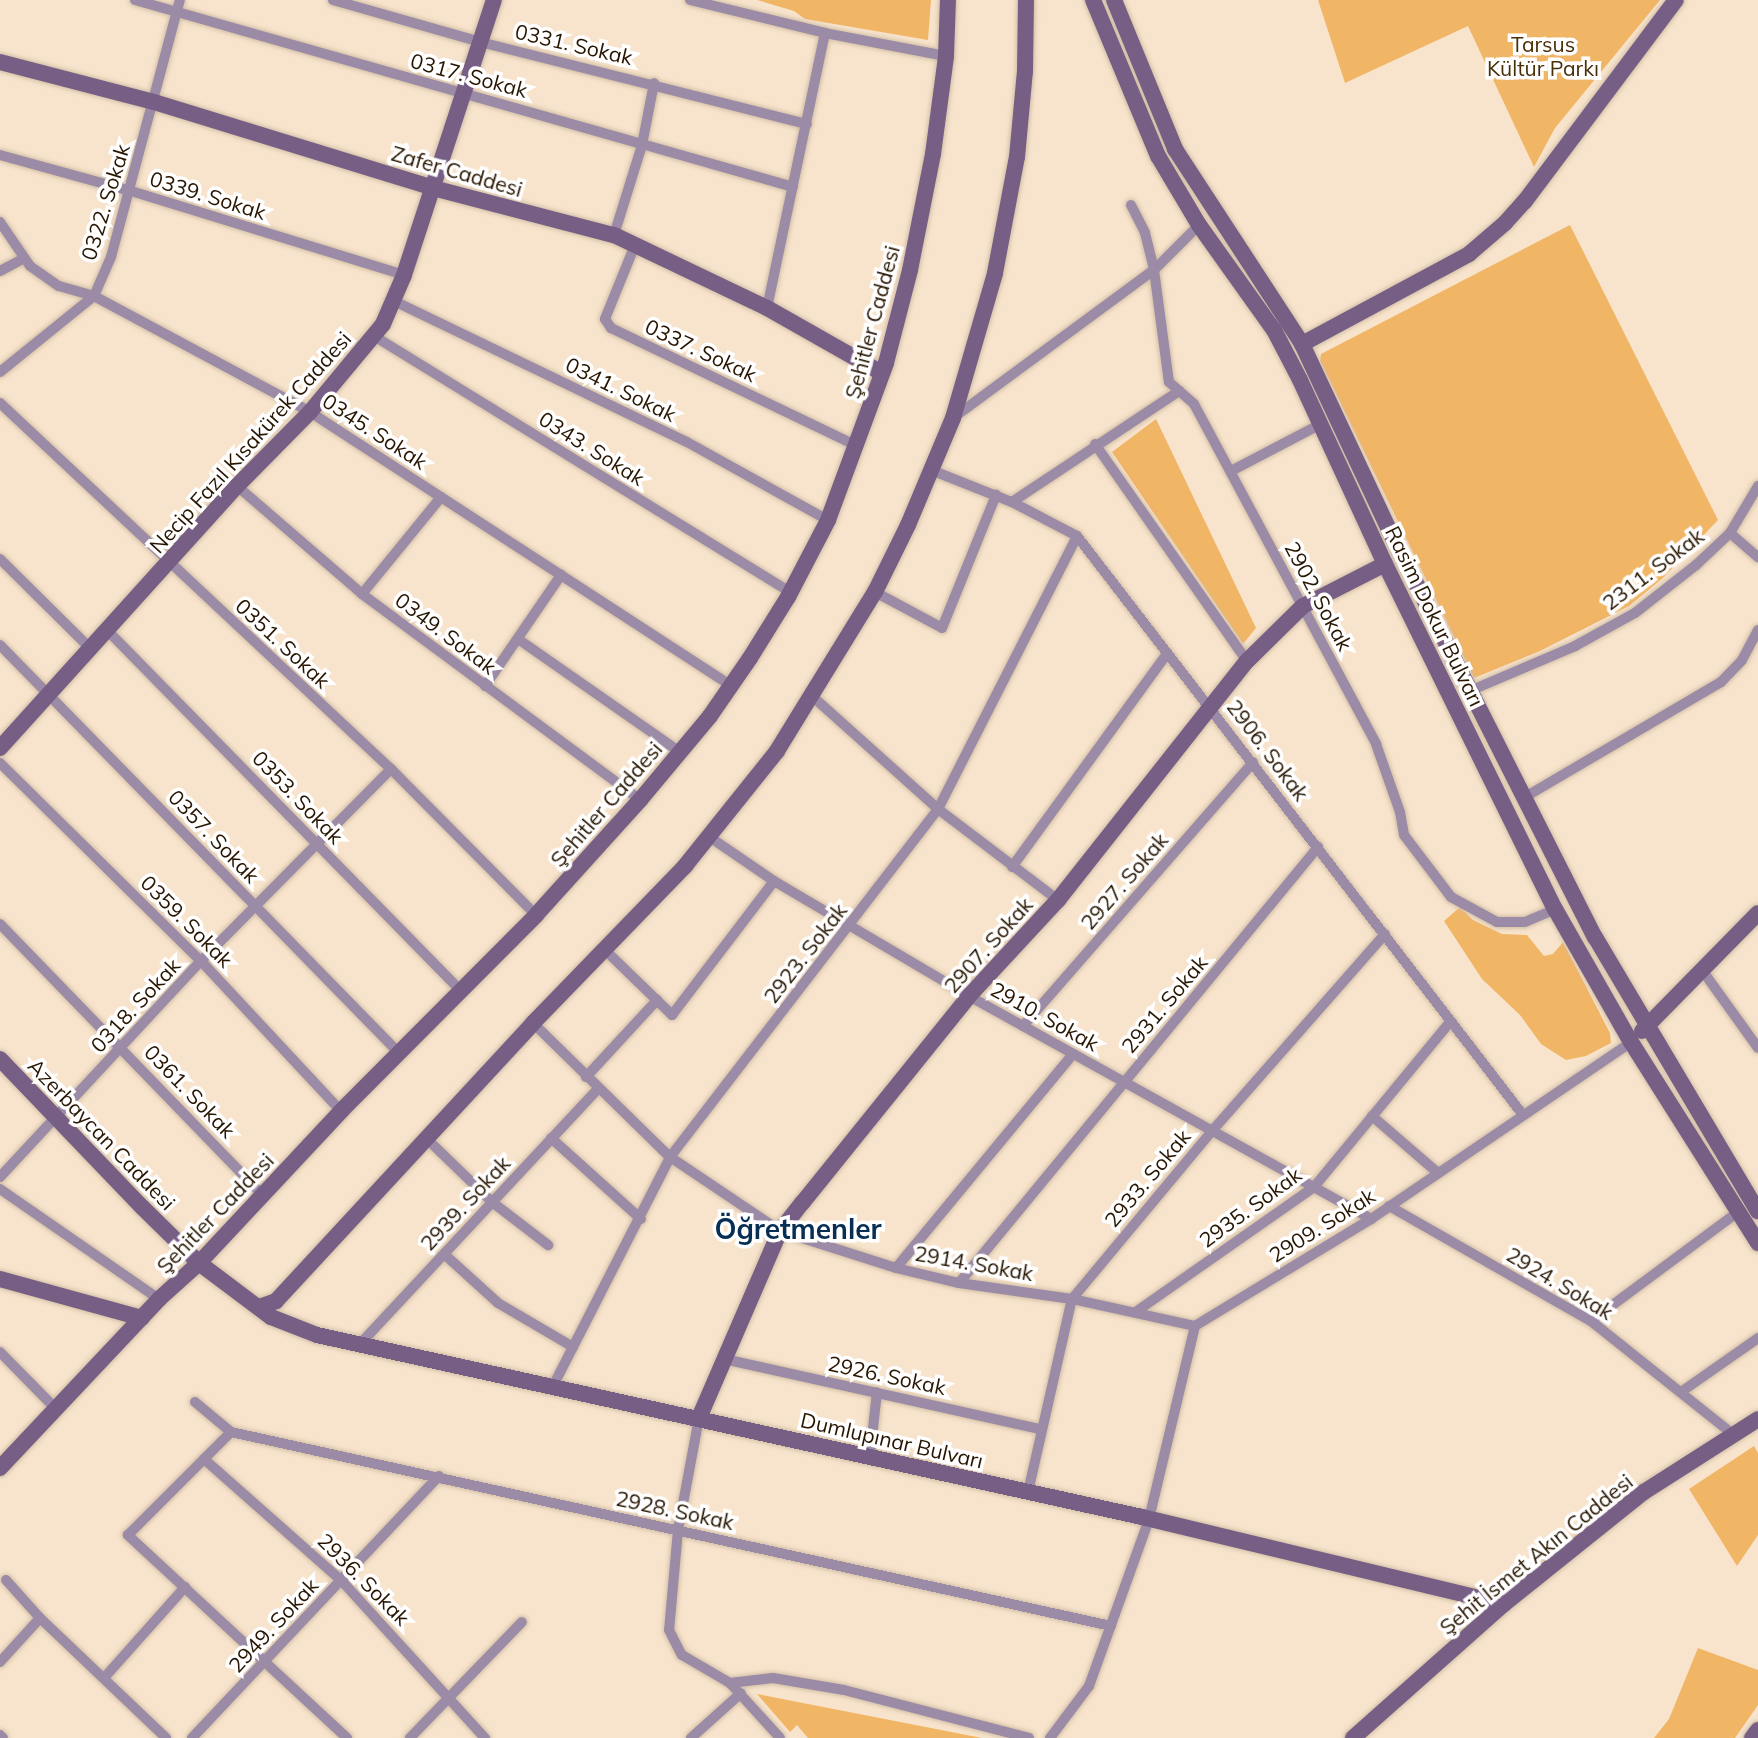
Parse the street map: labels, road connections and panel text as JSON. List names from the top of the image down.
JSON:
{
  "streets": {
    "street": [
      "0331. Sokak",
      "0317. Sokak",
      "Zafer Caddesi",
      "0339. Sokak",
      "0322. Sokak",
      "Şehitler Caddesi",
      "0337. Sokak",
      "0341. Sokak",
      "0345. Sokak",
      "Necip Fazıl Kısakürek Caddesi",
      "0343. Sokak",
      "2311. Sokak",
      "2902. Sokak",
      "Rasim Dokur Bulvarı",
      "0349. Sokak",
      "0351. Sokak",
      "2906. Sokak",
      "0353. Sokak",
      "0357. Sokak",
      "2927. Sokak",
      "0359. Sokak",
      "2907. Sokak",
      "2923. Sokak",
      "2931. Sokak",
      "0318. Sokak",
      "2910. Sokak",
      "0361. Sokak",
      "Azerbaycan Caddesi",
      "2933. Sokak",
      "2939. Sokak",
      "2935. Sokak",
      "2909. Sokak",
      "2914. Sokak",
      "2924. Sokak",
      "2926. Sokak",
      "Dumlupınar Bulvarı",
      "2928. Sokak",
      "Şehit İsmet Akın Caddesi",
      "2936. Sokak",
      "2949. Sokak"
    ]
  },
  "crossings": [
    ["0331. Sokak", "Necip Fazıl Kısakürek Caddesi"],
    ["0317. Sokak", "0322. Sokak"],
    ["0317. Sokak", "Necip Fazıl Kısakürek Caddesi"],
    ["Zafer Caddesi", "0322. Sokak"],
    ["Zafer Caddesi", "Şehitler Caddesi"],
    ["Zafer Caddesi", "0337. Sokak"],
    ["Zafer Caddesi", "Necip Fazıl Kısakürek Caddesi"],
    ["0339. Sokak", "0322. Sokak"],
    ["0339. Sokak", "Necip Fazıl Kısakürek Caddesi"],
    ["0322. Sokak", "0345. Sokak"],
    ["Şehitler Caddesi", "0337. Sokak"],
    ["Şehitler Caddesi", "0341. Sokak"],
    ["Şehitler Caddesi", "0345. Sokak"],
    ["Şehitler Caddesi", "0343. Sokak"],
    ["Şehitler Caddesi", "0349. Sokak"],
    ["Şehitler Caddesi", "0351. Sokak"],
    ["Şehitler Caddesi", "0353. Sokak"],
    ["Şehitler Caddesi", "0357. Sokak"],
    ["Şehitler Caddesi", "0359. Sokak"],
    ["Şehitler Caddesi", "0361. Sokak"],
    ["Şehitler Caddesi", "Azerbaycan Caddesi"],
    ["0341. Sokak", "Necip Fazıl Kısakürek Caddesi"],
    ["0345. Sokak", "Necip Fazıl Kısakürek Caddesi"],
    ["Necip Fazıl Kısakürek Caddesi", "0343. Sokak"],
    ["Necip Fazıl Kısakürek Caddesi", "0349. Sokak"],
    ["Necip Fazıl Kısakürek Caddesi", "0351. Sokak"],
    ["Necip Fazıl Kısakürek Caddesi", "0353. Sokak"],
    ["Necip Fazıl Kısakürek Caddesi", "0357. Sokak"],
    ["2902. Sokak", "Rasim Dokur Bulvarı"],
    ["2902. Sokak", "2907. Sokak"],
    ["Rasim Dokur Bulvarı", "2907. Sokak"],
    ["Rasim Dokur Bulvarı", "2909. Sokak"],
    ["0351. Sokak", "0318. Sokak"],
    ["2906. Sokak", "2927. Sokak"],
    ["2906. Sokak", "2907. Sokak"],
    ["2906. Sokak", "2923. Sokak"],
    ["2906. Sokak", "2931. Sokak"],
    ["2906. Sokak", "2933. Sokak"],
    ["2906. Sokak", "2935. Sokak"],
    ["2906. Sokak", "2909. Sokak"],
    ["0353. Sokak", "0318. Sokak"],
    ["0357. Sokak", "0318. Sokak"],
    ["2927. Sokak", "2910. Sokak"],
    ["0359. Sokak", "0318. Sokak"],
    ["2907. Sokak", "2910. Sokak"],
    ["2907. Sokak", "2914. Sokak"],
    ["2907. Sokak", "2926. Sokak"],
    ["2907. Sokak", "Dumlupınar Bulvarı"],
    ["2923. Sokak", "2910. Sokak"],
    ["2923. Sokak", "2914. Sokak"],
    ["2923. Sokak", "Dumlupınar Bulvarı"],
    ["2931. Sokak", "2910. Sokak"],
    ["2931. Sokak", "2914. Sokak"],
    ["0318. Sokak", "0361. Sokak"],
    ["0318. Sokak", "Azerbaycan Caddesi"],
    ["2910. Sokak", "2933. Sokak"],
    ["2910. Sokak", "2935. Sokak"],
    ["2910. Sokak", "2909. Sokak"],
    ["Azerbaycan Caddesi", "Dumlupınar Bulvarı"],
    ["2933. Sokak", "2914. Sokak"],
    ["2933. Sokak", "2926. Sokak"],
    ["2933. Sokak", "Dumlupınar Bulvarı"],
    ["2939. Sokak", "2914. Sokak"],
    ["2939. Sokak", "Dumlupınar Bulvarı"],
    ["2935. Sokak", "2914. Sokak"],
    ["2909. Sokak", "2914. Sokak"],
    ["2909. Sokak", "2924. Sokak"],
    ["2924. Sokak", "Şehit İsmet Akın Caddesi"],
    ["Dumlupınar Bulvarı", "Şehit İsmet Akın Caddesi"],
    ["2928. Sokak", "2949. Sokak"],
    ["2936. Sokak", "2949. Sokak"]
  ],
  "districts": ["Öğretmenler"],
  "parks": ["Tarsus Kültür Parkı"]
}
